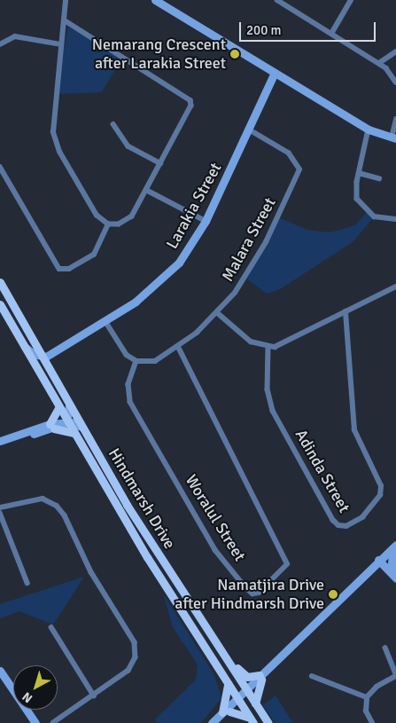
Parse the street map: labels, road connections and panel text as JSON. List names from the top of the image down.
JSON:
{
  "streets": {
    "main road": ["Hindmarsh Drive"],
    "street": [
      "Larakia Street",
      "Malara Street",
      "Adinda Street",
      "Woralul Street"
    ]
  },
  "crossings": [
    ["Larakia Street", "Malara Street"],
    ["Larakia Street", "Hindmarsh Drive"],
    ["Malara Street", "Woralul Street"]
  ],
  "places": ["Nemarang Crescent after Larakia Street", "Namatjira Drive after Hindmarsh Drive"],
  "scale_bar": "200 m",
  "north": "bottom left"
}
